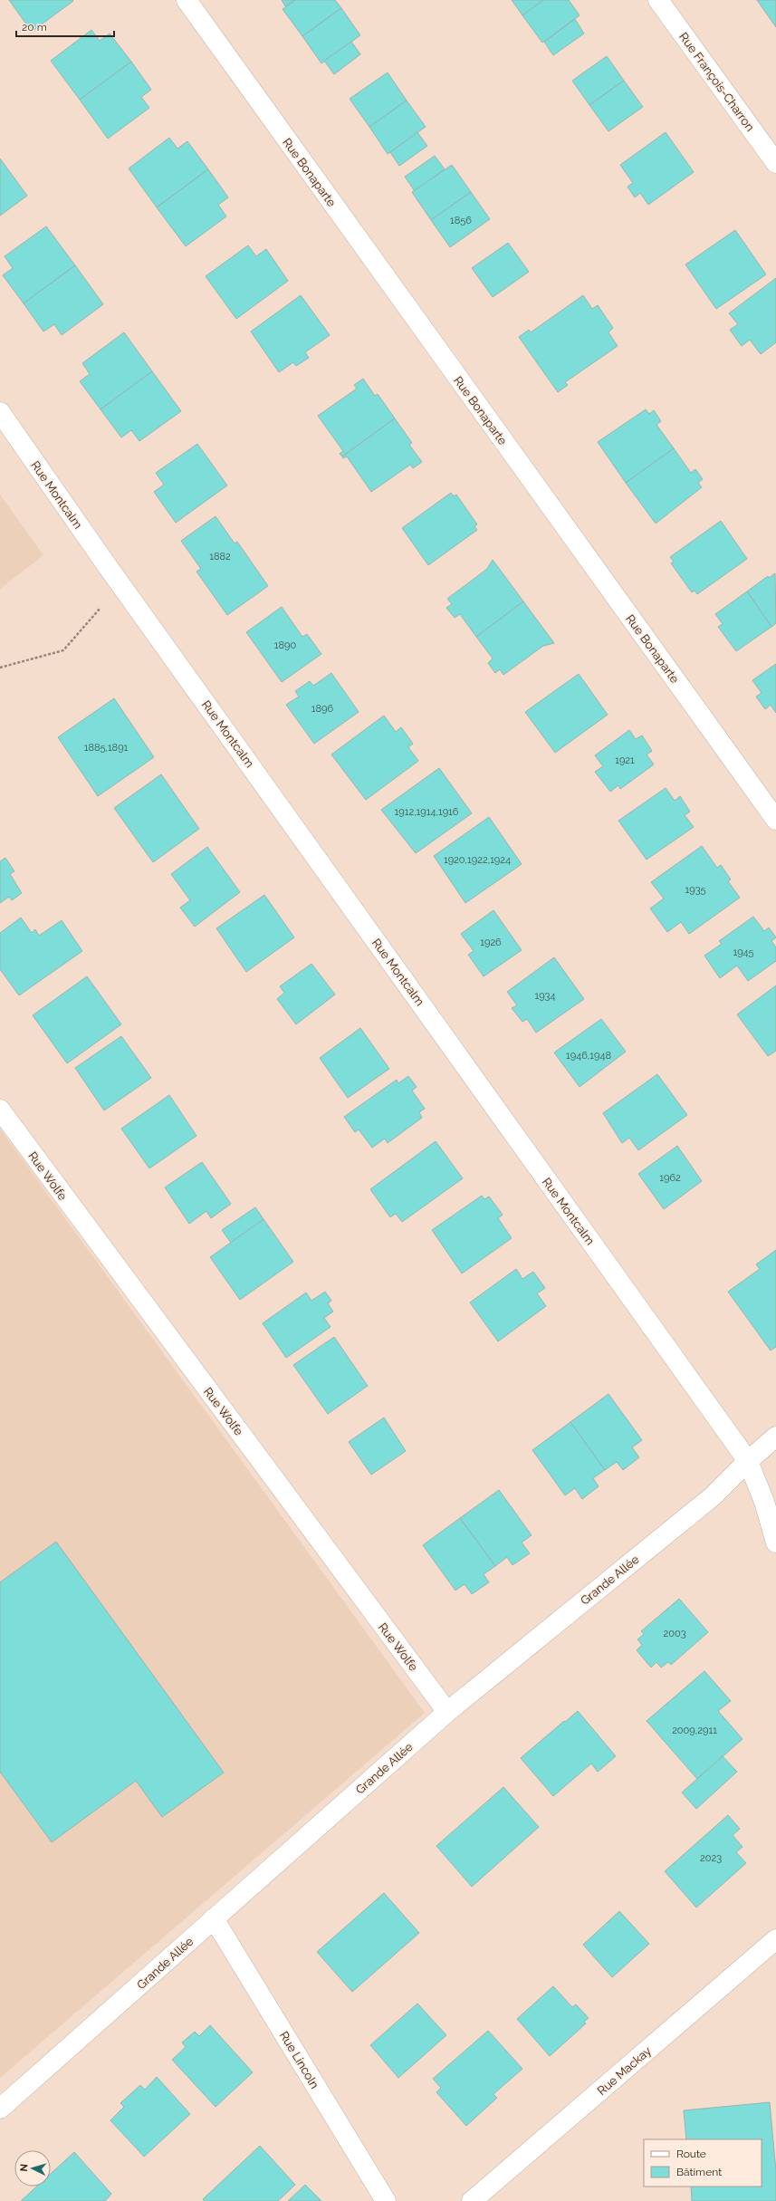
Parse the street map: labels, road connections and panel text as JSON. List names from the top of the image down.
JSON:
{
  "streets": {
    "street": [
      "Rue François-Charron",
      "Rue Bonaparte",
      "Rue Montcalm",
      "Rue Wolfe",
      "Grande Allée",
      "Rue Lincoln",
      "Rue Mackay"
    ]
  },
  "crossings": [
    ["Rue Montcalm", "Grande Allée"],
    ["Rue Wolfe", "Grande Allée"],
    ["Grande Allée", "Rue Lincoln"]
  ],
  "house_numbers": [
    "1856",
    "1882",
    "1890",
    "1896",
    "1885,1891",
    "1921",
    "1912,1914,1916",
    "1920,1922,1924",
    "1935",
    "1926",
    "1945",
    "1934",
    "1946,1948",
    "1962",
    "2003",
    "2009,2911",
    "2023"
  ],
  "legend": ["Route", "Bâtiment"],
  "scale_bar": "20 m",
  "north": "left"
}
